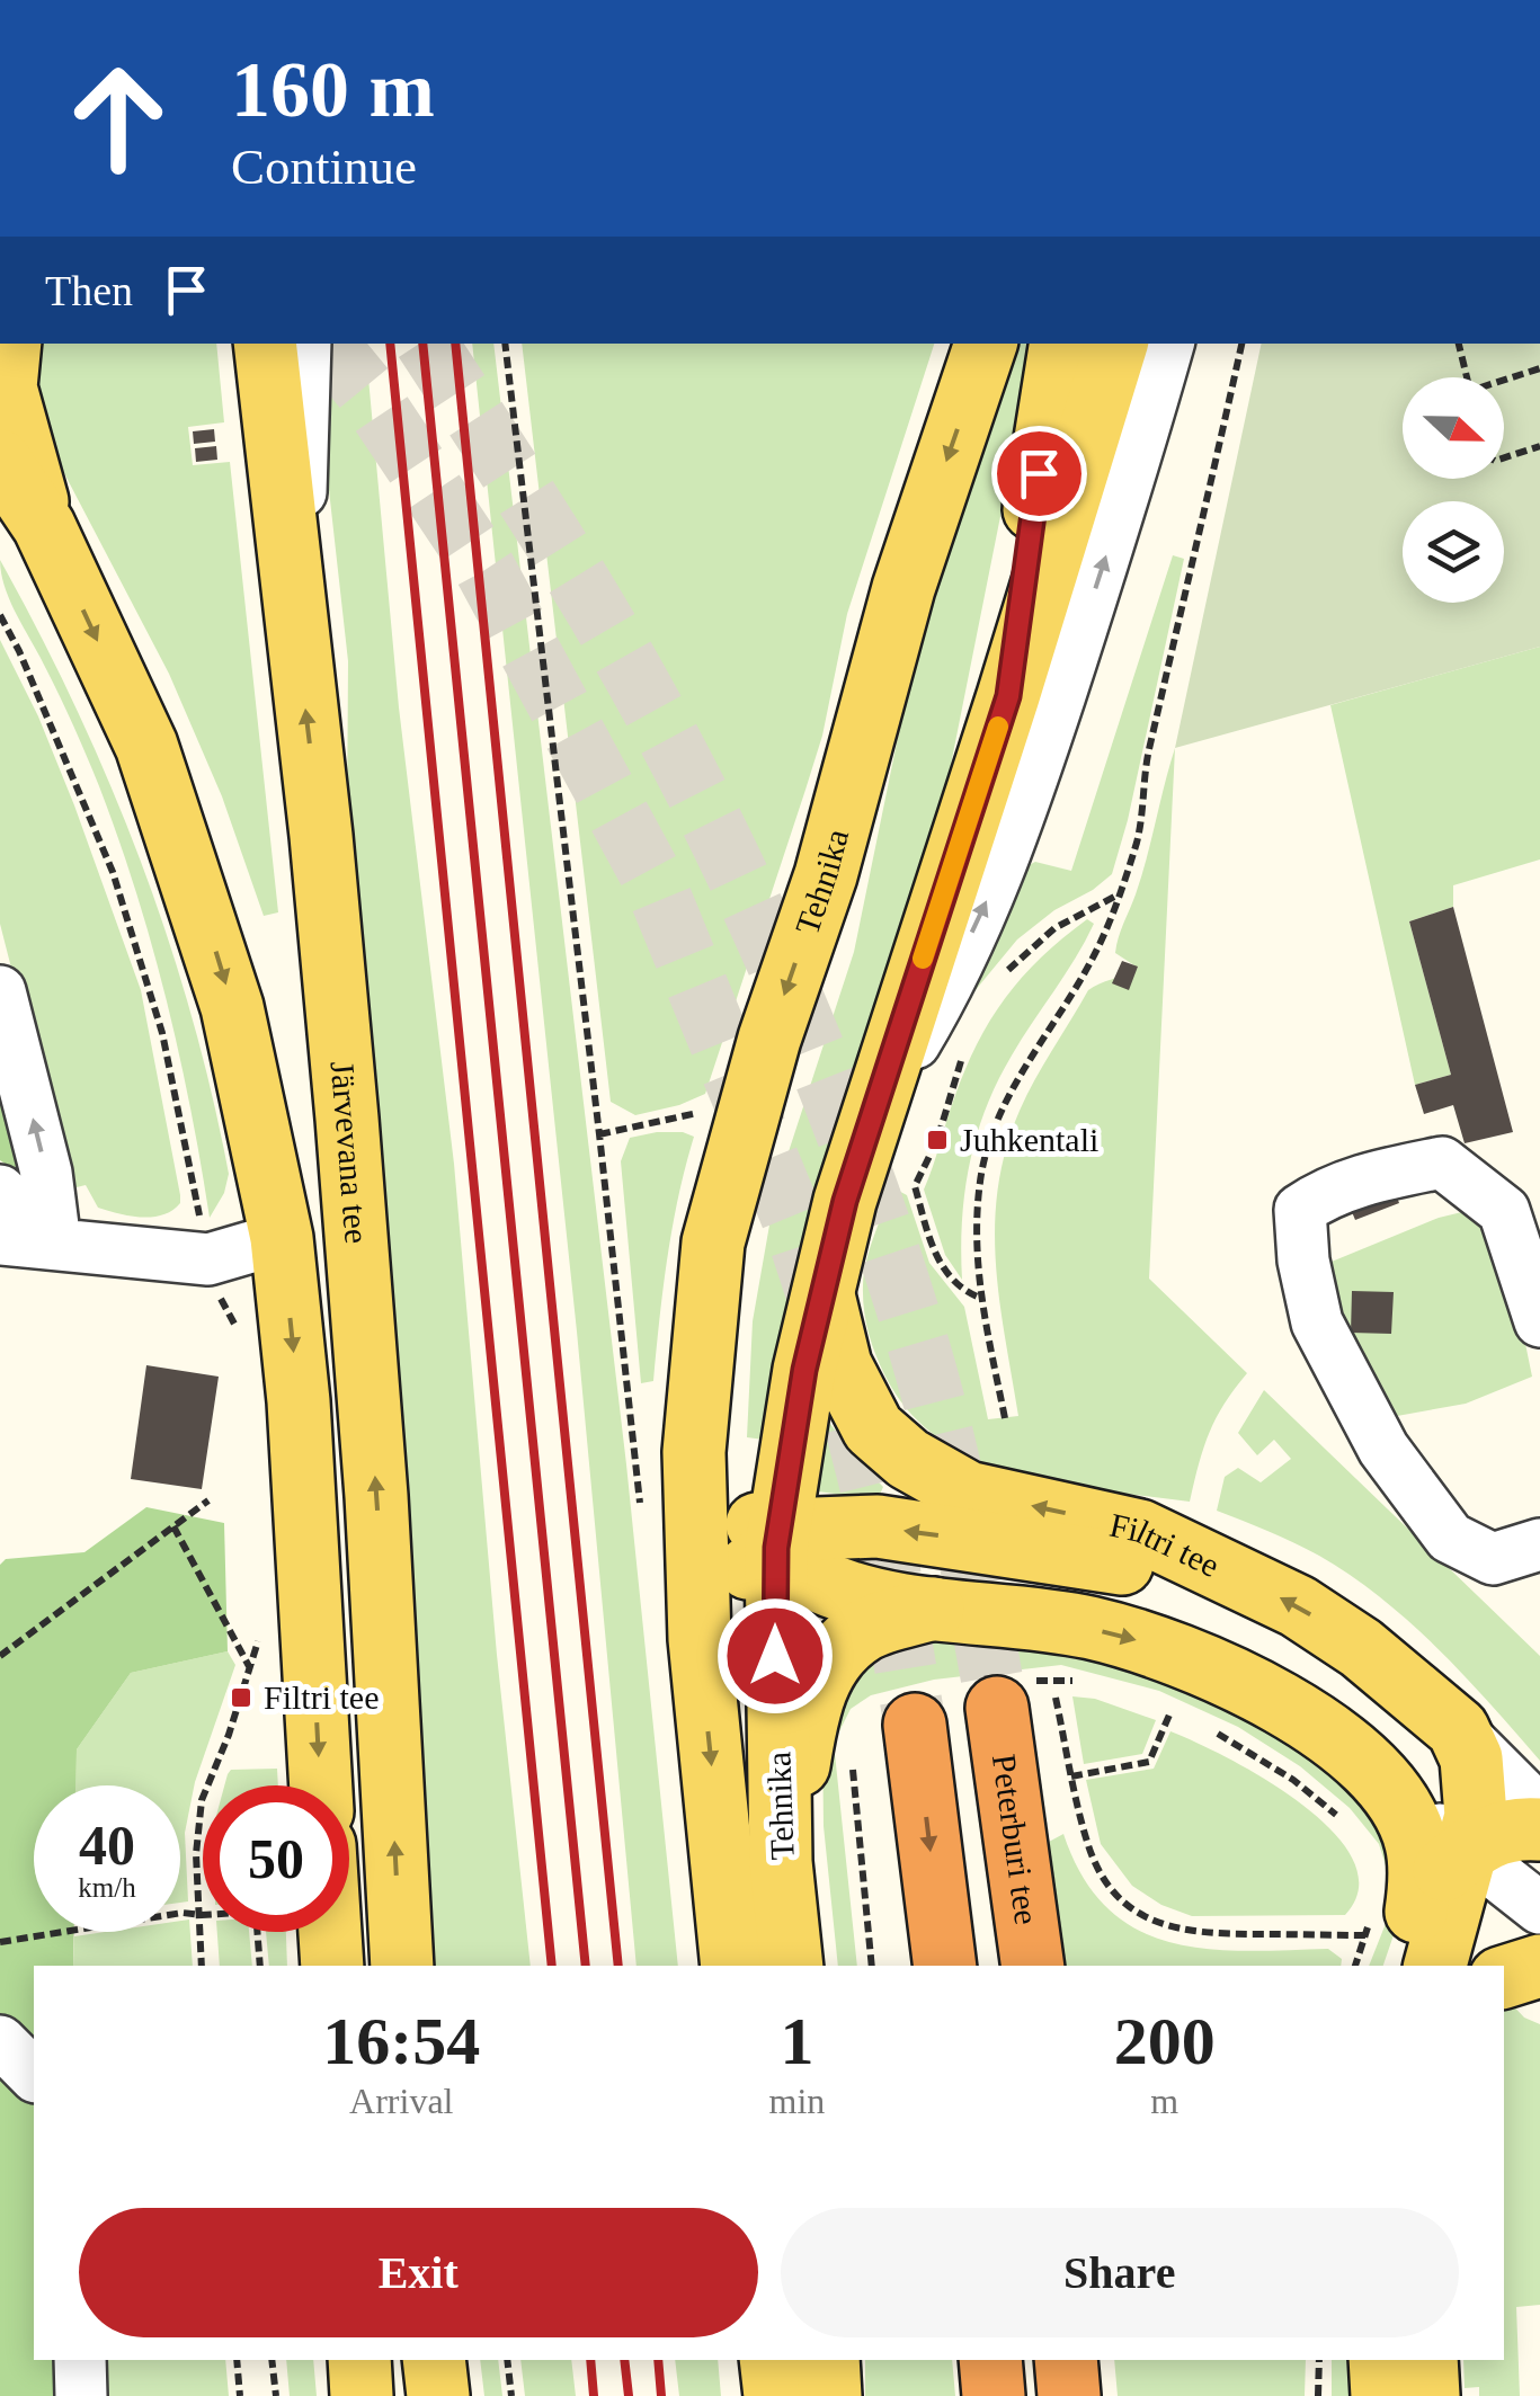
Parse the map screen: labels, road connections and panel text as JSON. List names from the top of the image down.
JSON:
{
  "streets": {
    "highway": ["Peterburi tee"],
    "main road": ["Tehnika", "Järvevana tee", "Filtri tee"]
  },
  "crossings": [
    ["Tehnika", "Filtri tee"]
  ],
  "places": {
    "transit": ["Juhkentali", "Filtri tee"]
  },
  "north": "right",
  "page": {
    "turn": ["160 m", "Continue"],
    "then": "Then",
    "speed": "40 km/h",
    "limit": "50",
    "eta": [
      "16:54",
      "Arrival",
      "1",
      "min",
      "200",
      "m"
    ],
    "buttons": ["Exit", "Share"]
  }
}
